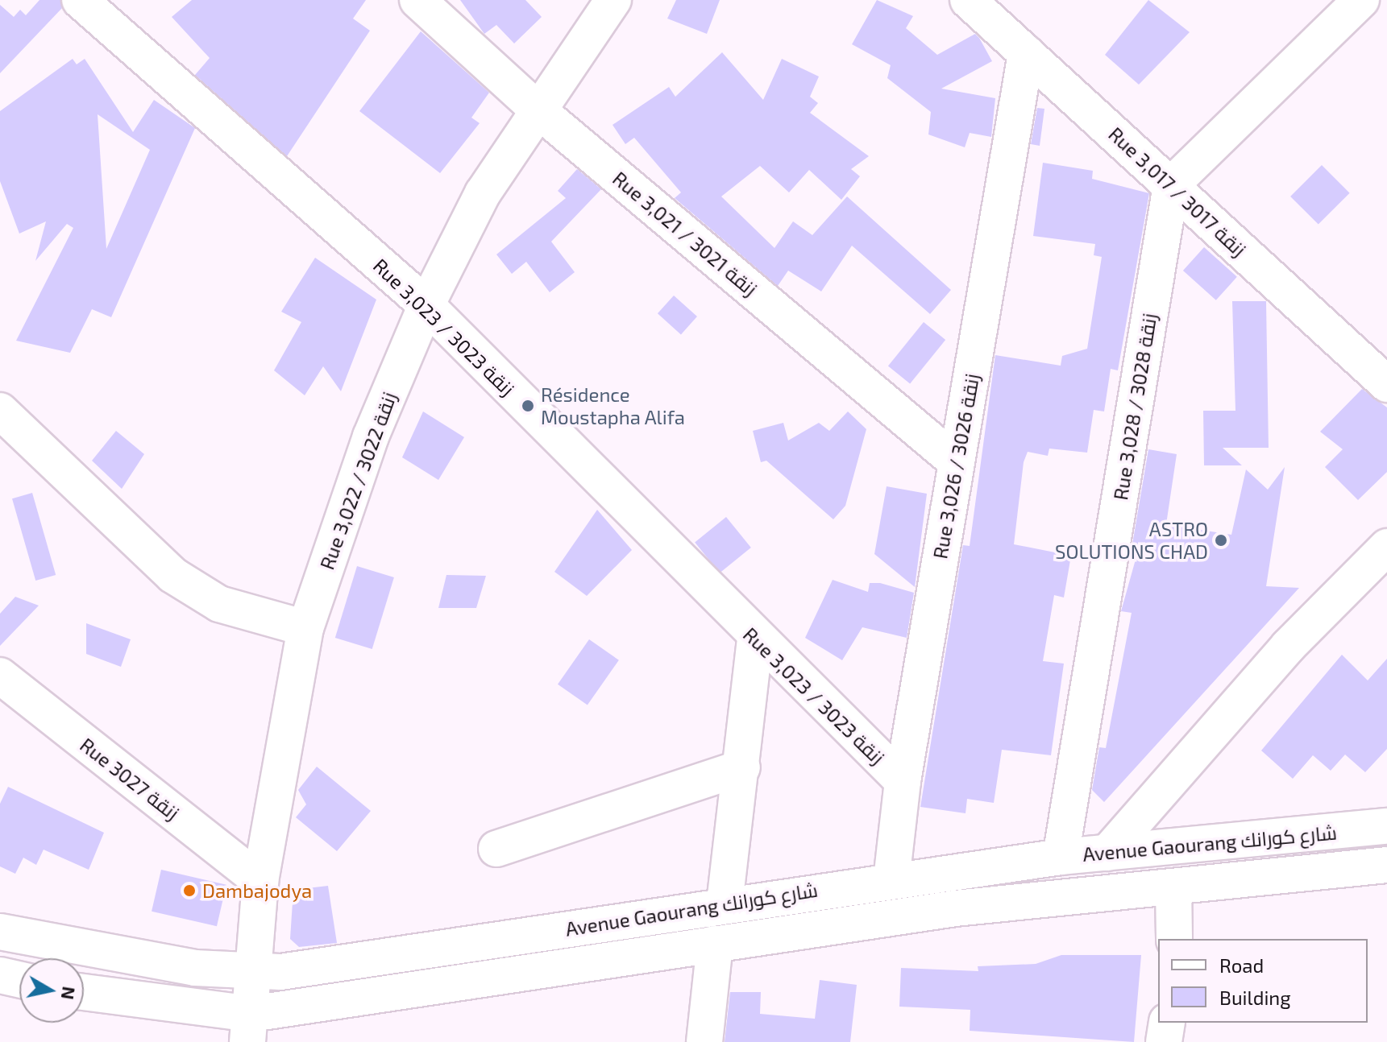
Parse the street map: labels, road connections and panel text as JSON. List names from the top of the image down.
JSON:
{
  "streets": {
    "street": [
      "Rue 3,017 / زنقة 3017",
      "Rue 3,021 / زنقة 3021",
      "Rue 3,023 / زنقة 3023",
      "Rue 3,028 / زنقة 3028",
      "Rue 3,026 / زنقة 3026",
      "Rue 3,022 / زنقة 3022",
      "Rue 3027 زنقة",
      "Avenue Gaourang شارع كورانك"
    ]
  },
  "crossings": [
    ["Rue 3,017 / زنقة 3017", "Rue 3,028 / زنقة 3028"],
    ["Rue 3,017 / زنقة 3017", "Rue 3,026 / زنقة 3026"],
    ["Rue 3,021 / زنقة 3021", "Rue 3,026 / زنقة 3026"],
    ["Rue 3,021 / زنقة 3021", "Rue 3,022 / زنقة 3022"],
    ["Rue 3,023 / زنقة 3023", "Rue 3,026 / زنقة 3026"],
    ["Rue 3,023 / زنقة 3023", "Rue 3,022 / زنقة 3022"],
    ["Rue 3,028 / زنقة 3028", "Avenue Gaourang شارع كورانك"],
    ["Rue 3,026 / زنقة 3026", "Avenue Gaourang شارع كورانك"],
    ["Rue 3,022 / زنقة 3022", "Rue 3027 زنقة"],
    ["Rue 3,022 / زنقة 3022", "Avenue Gaourang شارع كورانك"]
  ],
  "places": ["Résidence Moustapha Alifa", "ASTRO SOLUTIONS CHAD", "Dambajodya"],
  "legend": ["Road", "Building"],
  "north": "right"
}
